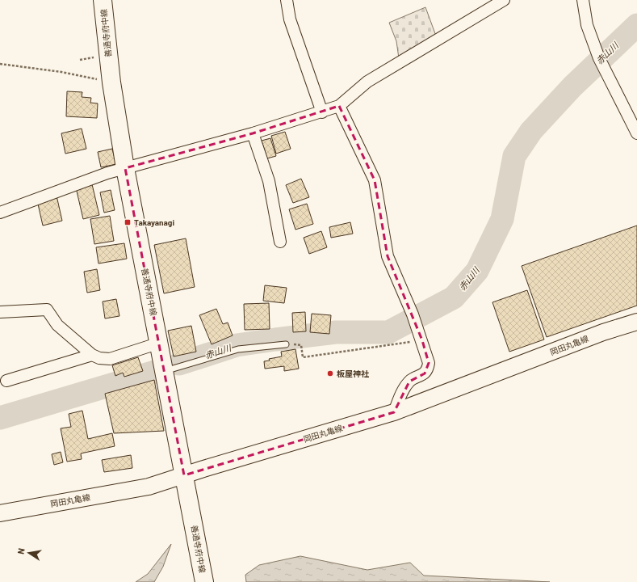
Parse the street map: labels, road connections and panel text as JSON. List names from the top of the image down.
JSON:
{
  "streets": {
    "main road": ["善通寺府中線", "岡田丸亀線"]
  },
  "crossings": [
    ["善通寺府中線", "岡田丸亀線"]
  ],
  "water": ["赤山川"],
  "places": {
    "transit": ["Takayanagi"],
    "other": ["板屋神社"]
  },
  "north": "left"
}
